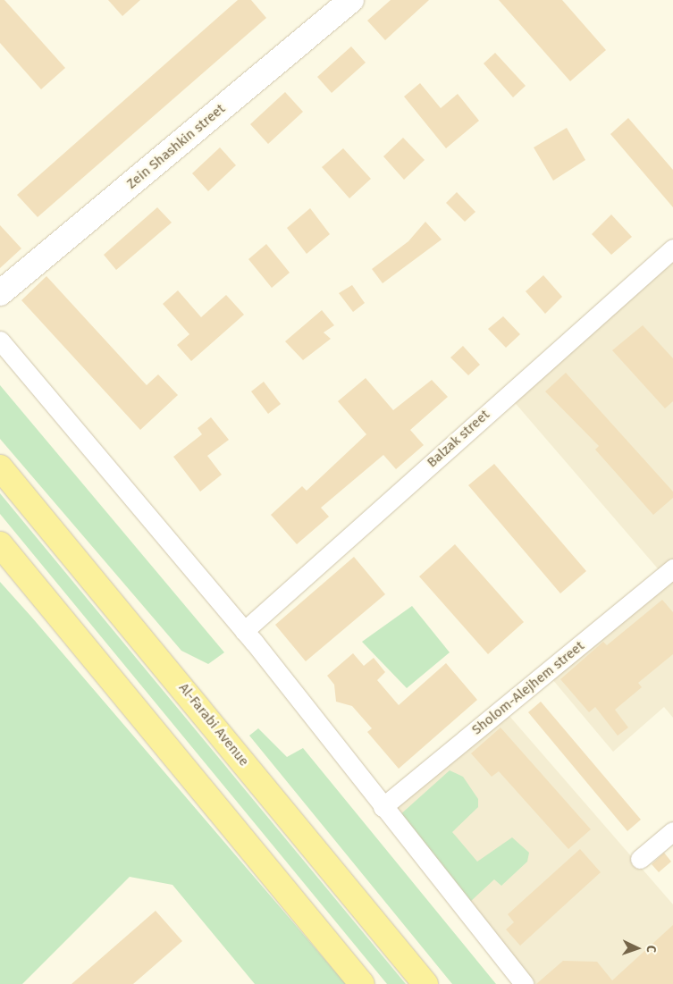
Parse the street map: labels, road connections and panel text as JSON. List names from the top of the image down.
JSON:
{
  "streets": {
    "main road": ["Al-Farabi Avenue"],
    "street": ["Zein Shashkin street", "Balzak street", "Sholom-Alejhem street"]
  },
  "north": "right"
}
